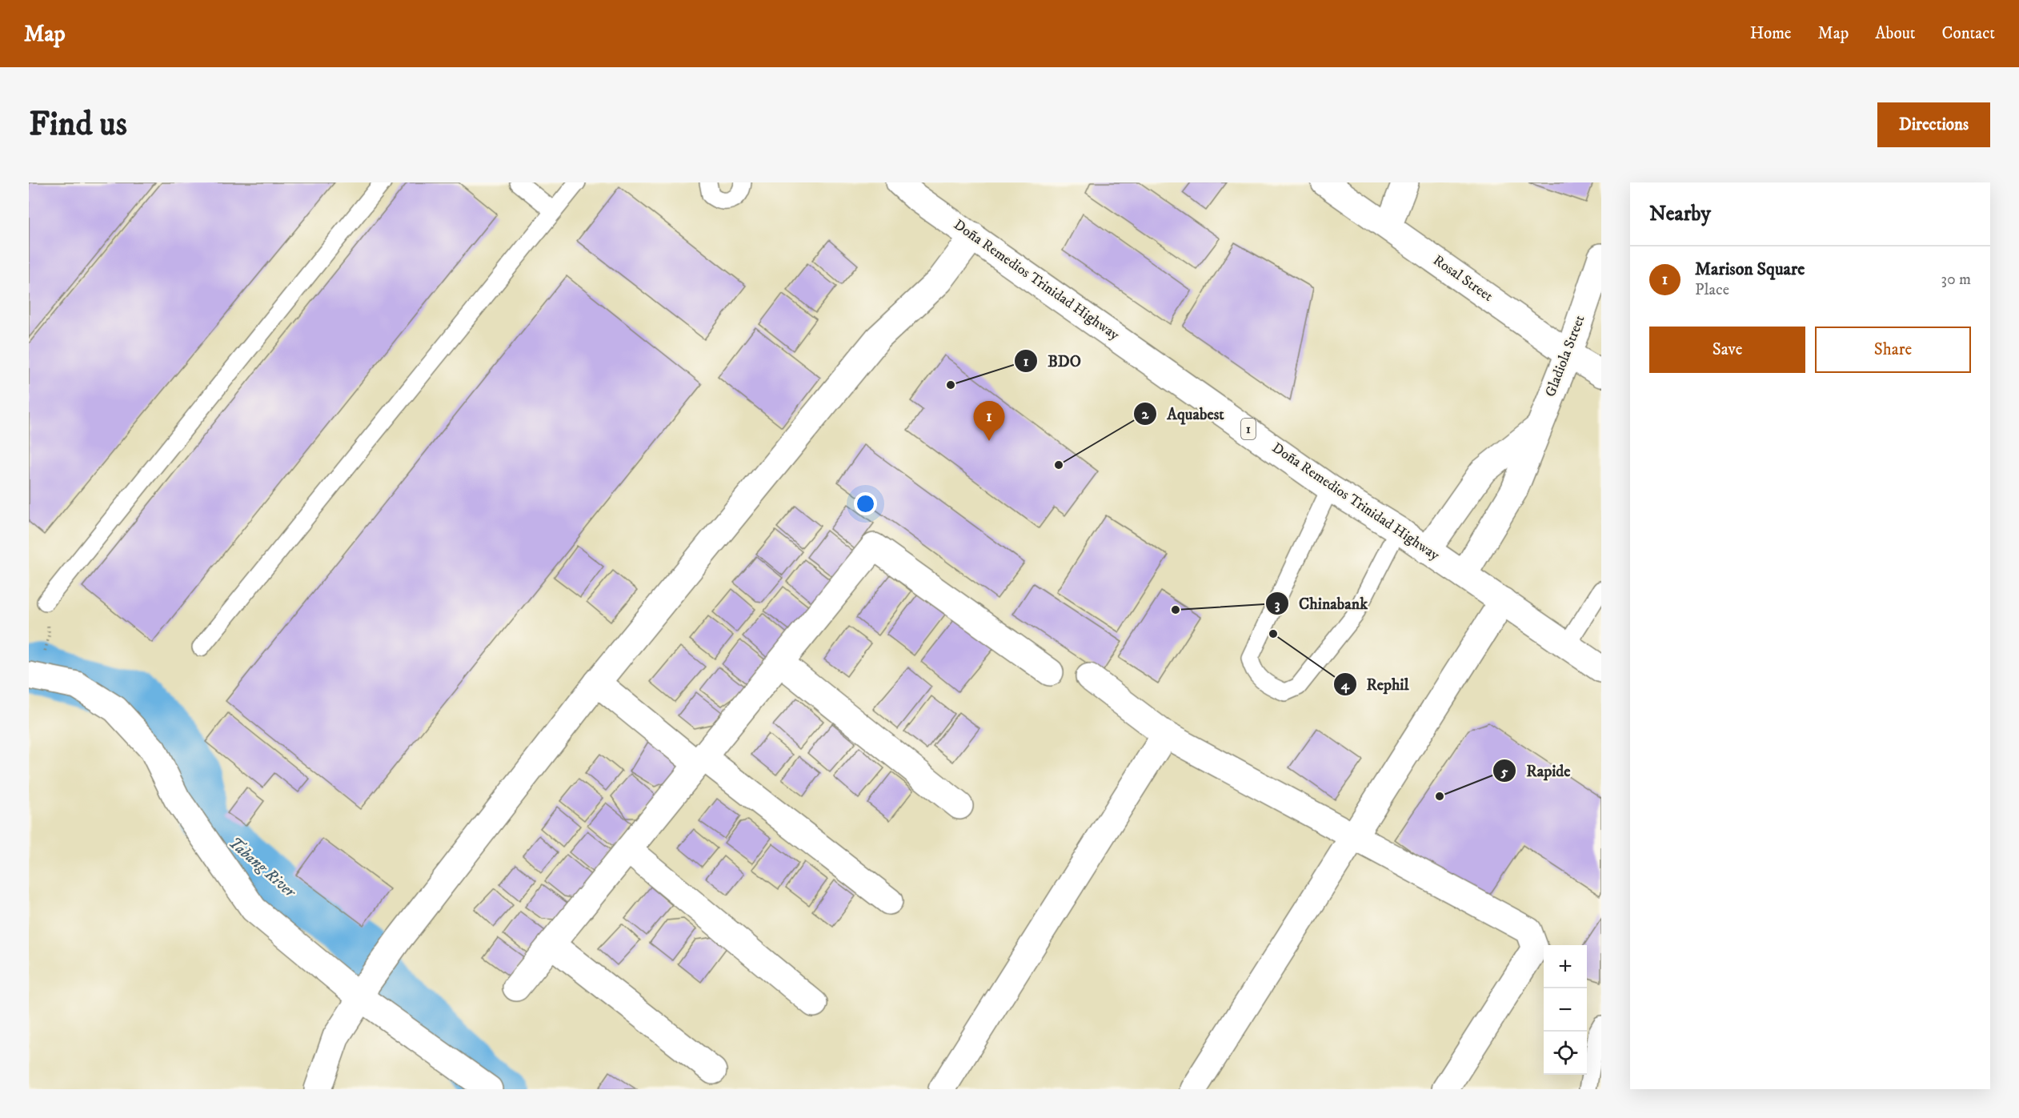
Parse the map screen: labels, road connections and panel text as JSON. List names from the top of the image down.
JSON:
{
  "streets": {
    "main road": [
      "Rosal Street",
      "Doña Remedios Trinidad Highway",
      "Gladiola Street",
      "1"
    ]
  },
  "crossings": [
    ["Rosal Street", "Gladiola Street"],
    ["Doña Remedios Trinidad Highway", "Gladiola Street"]
  ],
  "water": ["Tabang River"],
  "places": [
    "BDO",
    "Aquabest",
    "Chinabank",
    "Rephil",
    "Rapide"
  ],
  "page": {
    "header": "Map",
    "nav": [
      "Home",
      "Map",
      "About",
      "Contact"
    ],
    "buttons": [
      "Directions",
      ["Save", "Share"]
    ],
    "title": "Find us",
    "heading": "Nearby",
    "list": [
      {
        "mark": "1",
        "name": "Marison Square",
        "note": "Place",
        "value": "30 m"
      }
    ],
    "pins": "1",
    "map_buttons": ["+", "−"]
  }
}
